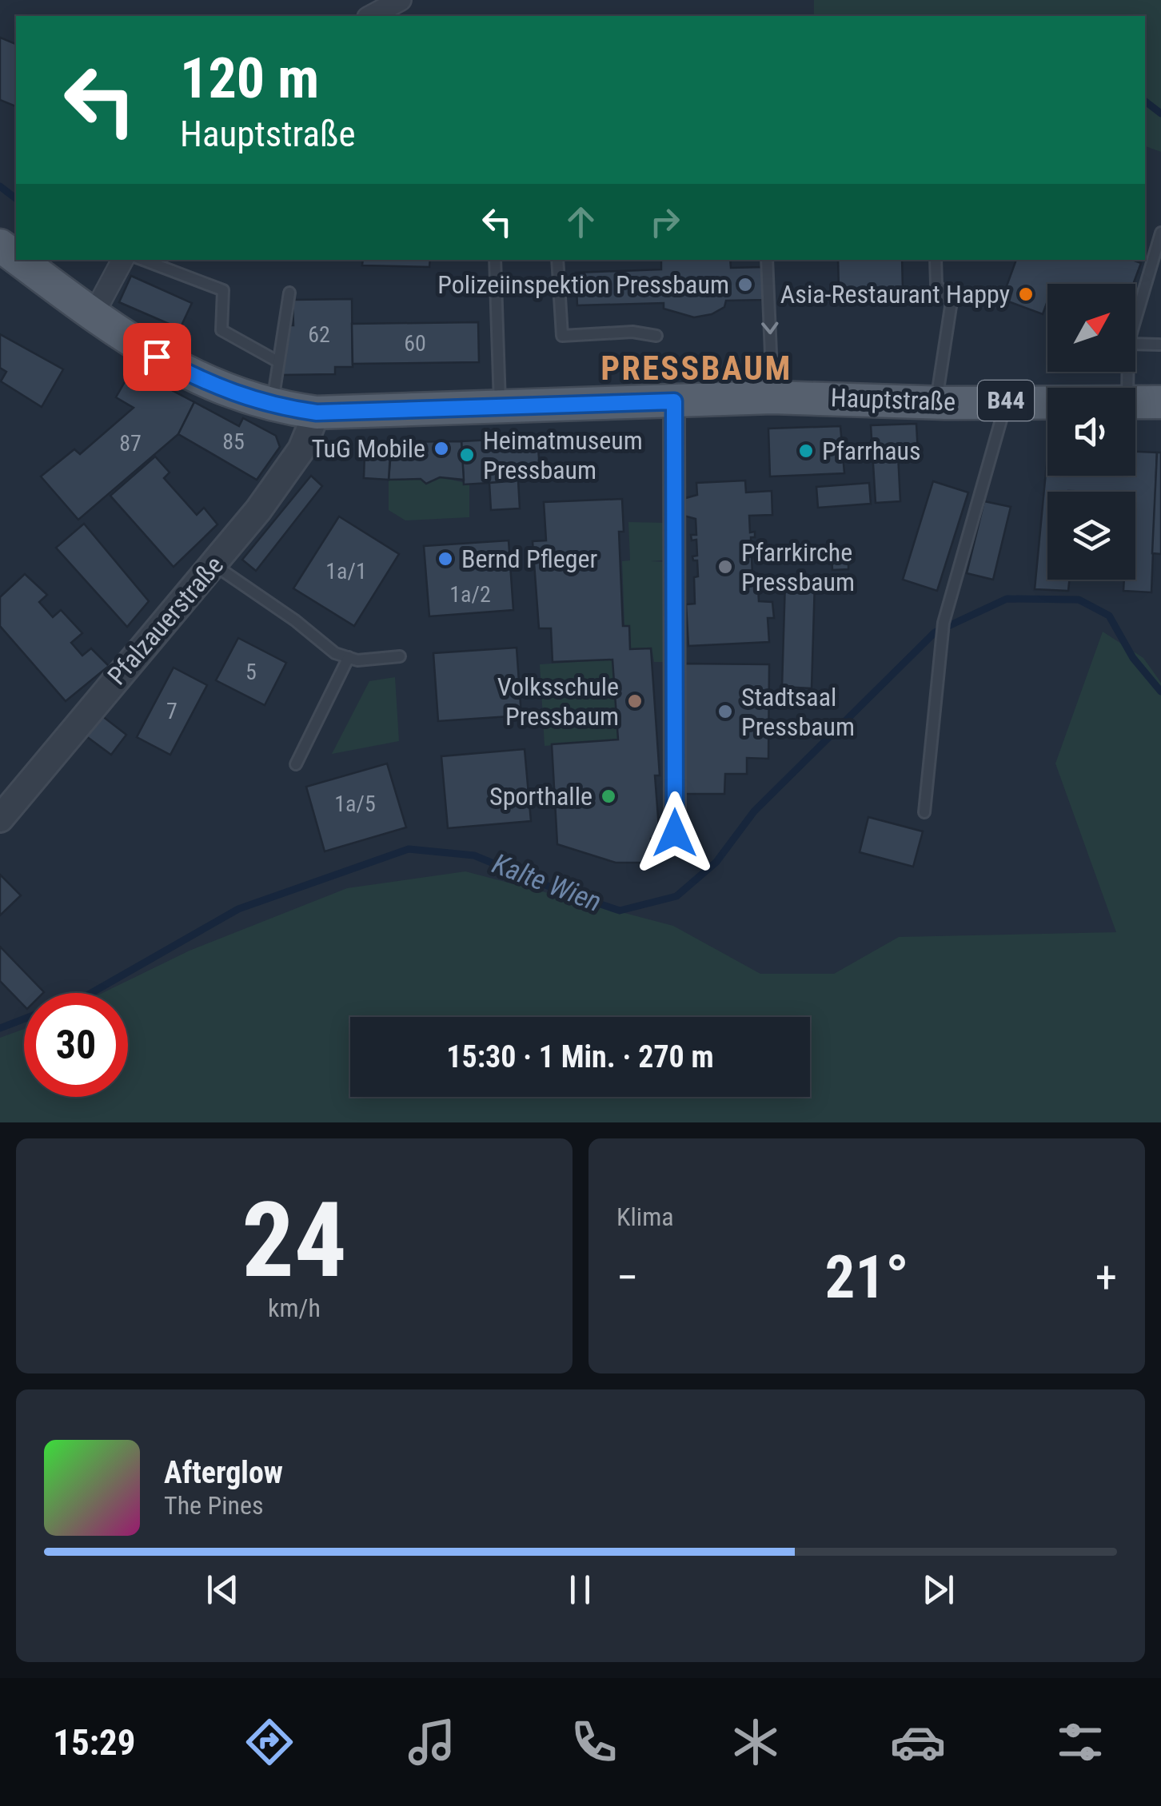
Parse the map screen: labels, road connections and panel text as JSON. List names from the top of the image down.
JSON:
{
  "streets": {
    "main road": ["Hauptstraße", "B44"],
    "street": ["Pfalzauerstraße"]
  },
  "crossings": [
    ["Hauptstraße", "Pfalzauerstraße"]
  ],
  "districts": ["PRESSBAUM"],
  "water": ["Kalte Wien"],
  "places": [
    "Polizeiinspektion Pressbaum",
    "Asia-Restaurant Happy",
    "TuG Mobile",
    "Pfarrhaus",
    "Heimatmuseum Pressbaum",
    "Bernd Pfleger",
    "Pfarrkirche Pressbaum",
    "Volksschule Pressbaum",
    "Stadtsaal Pressbaum",
    "Sporthalle"
  ],
  "house_numbers": [
    "62",
    "60",
    "85",
    "87",
    "1a/1",
    "1a/2",
    "5",
    "7",
    "1a/5"
  ],
  "north": "top right",
  "page": {
    "turn": ["120 m", "Hauptstraße"],
    "limit": "30",
    "trip": "15:30 · 1 Min. · 270 m",
    "tile": [
      ["24", "km/h"],
      "Klima"
    ],
    "heat": ["−", "21°", "+"],
    "song": ["Afterglow", "The Pines"],
    "tabs": "15:29"
  }
}
